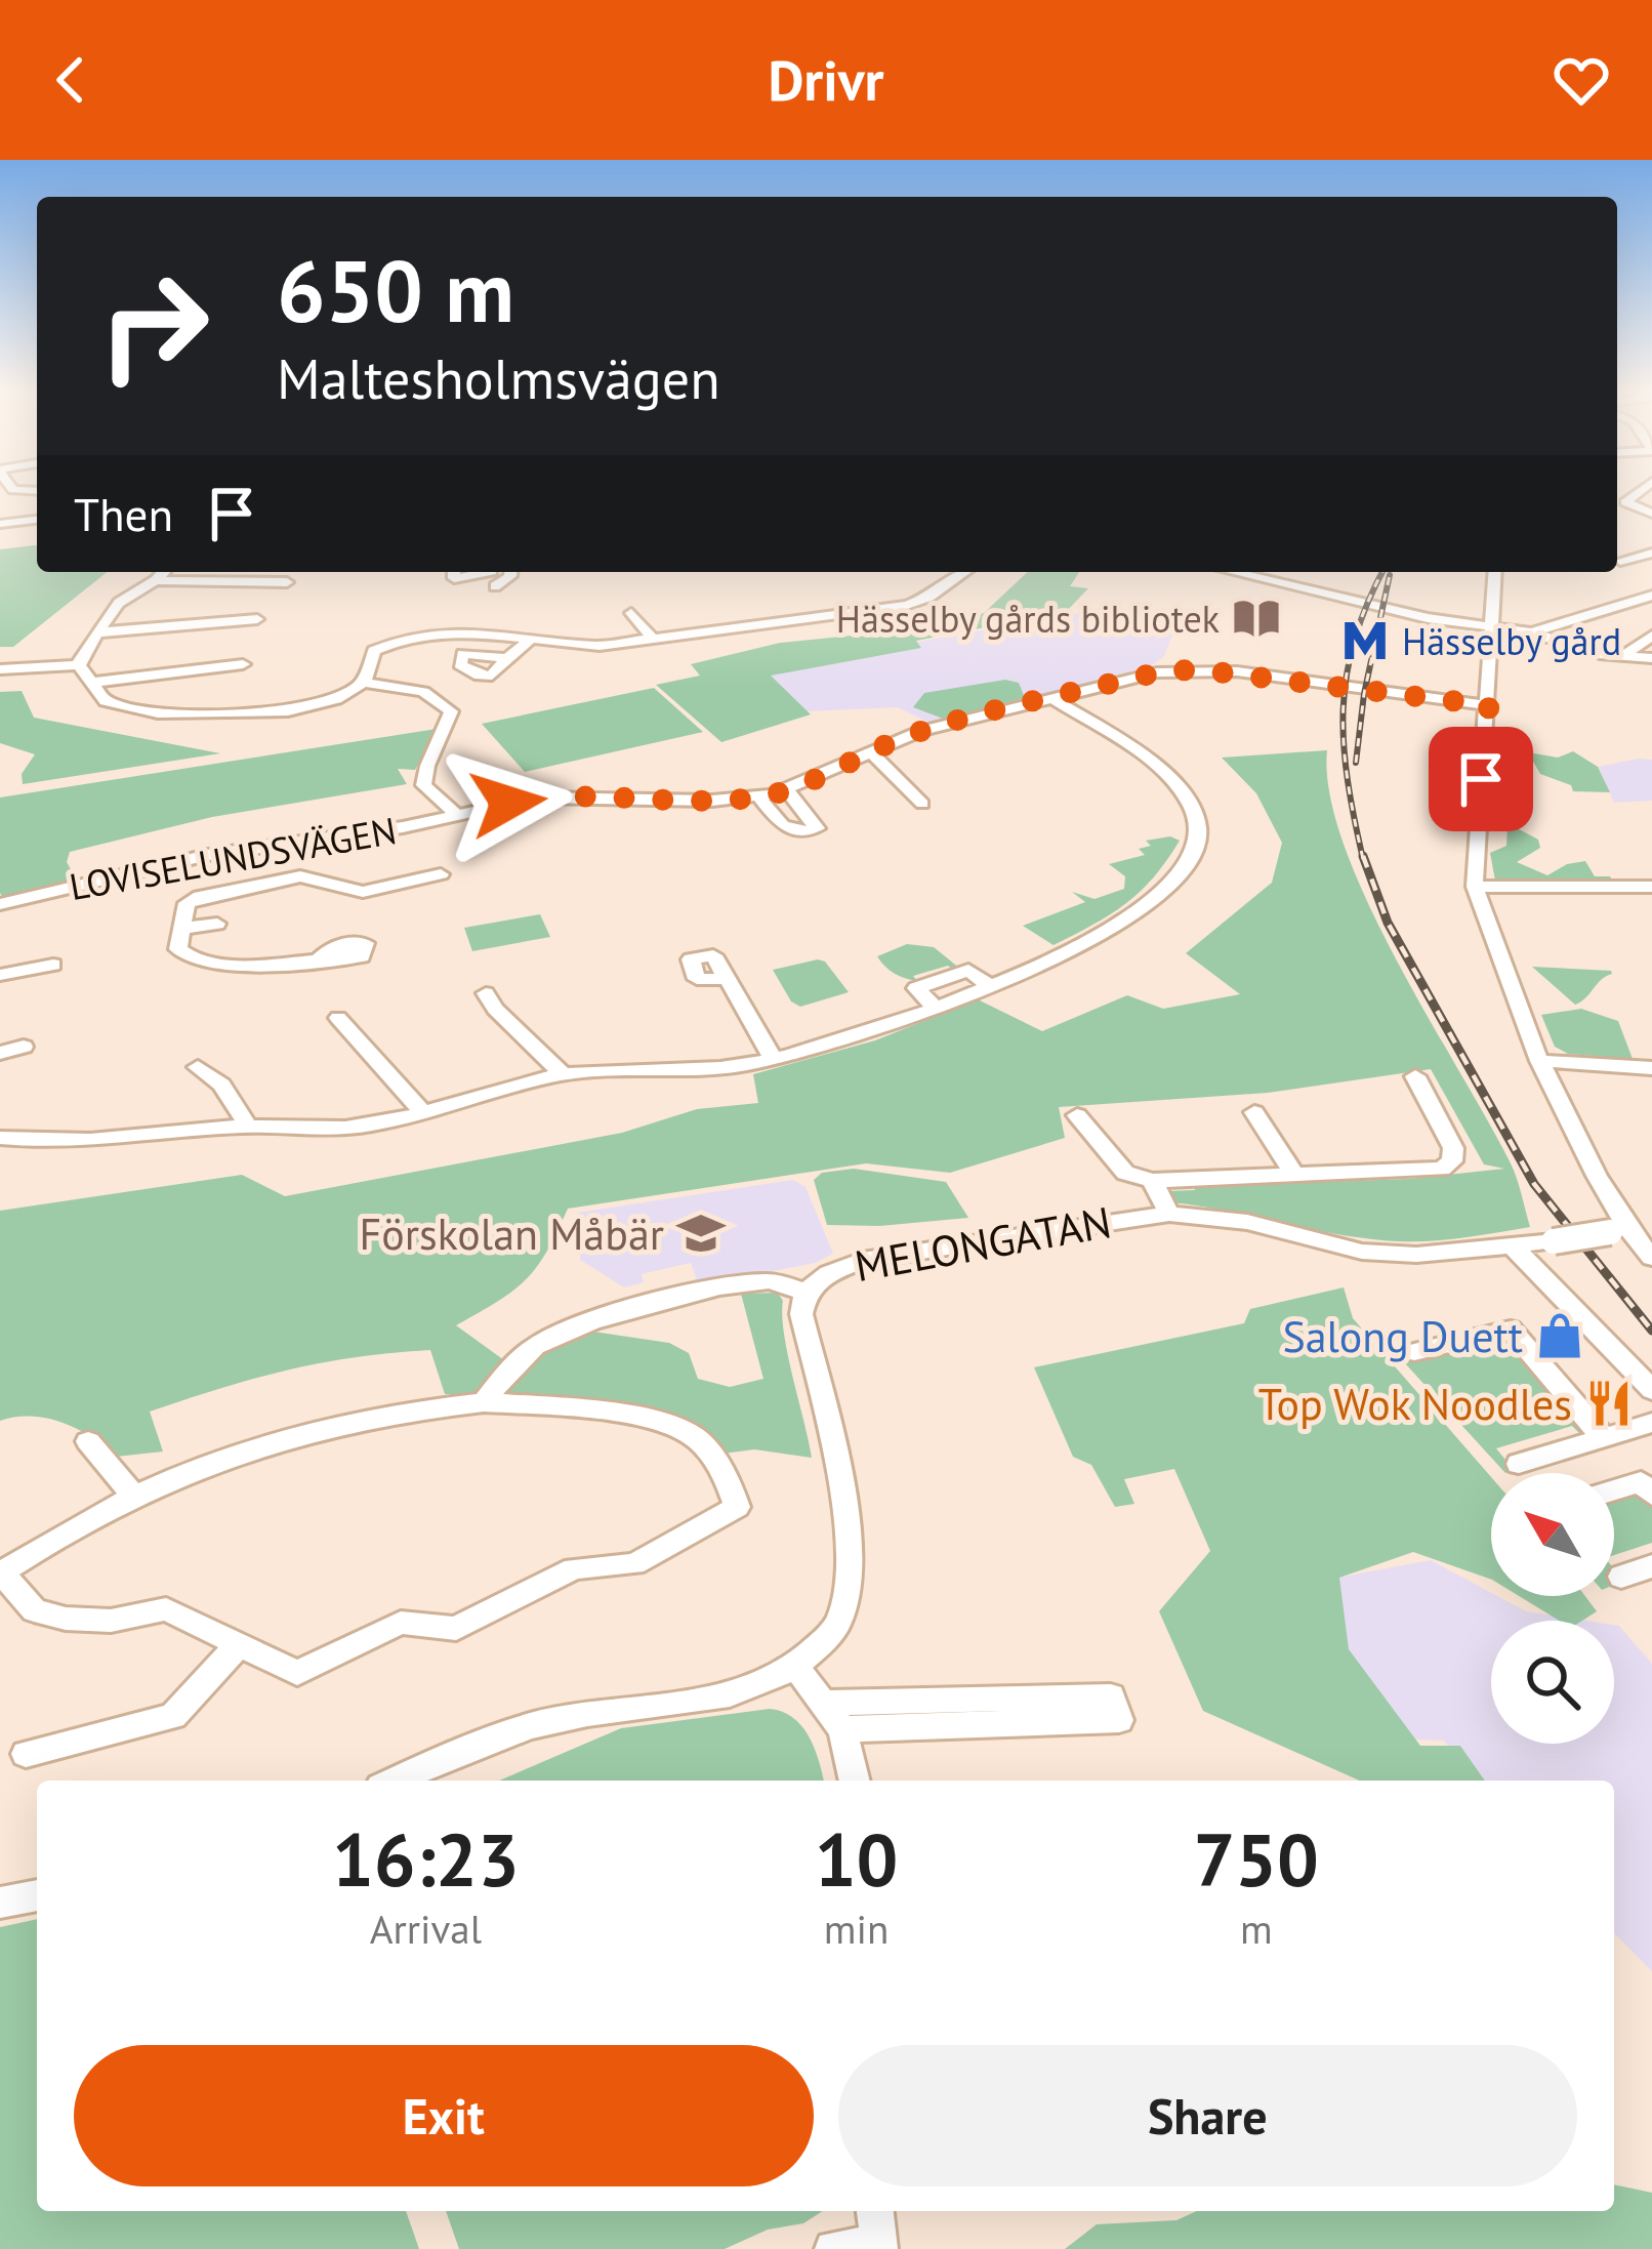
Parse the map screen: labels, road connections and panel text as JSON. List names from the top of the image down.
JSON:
{
  "streets": {
    "street": ["LOVISELUNDSVÄGEN", "MELONGATAN"]
  },
  "places": {
    "library": ["Hässelby gårds bibliotek"],
    "metro station": ["Hässelby gård"],
    "school or university": ["Förskolan Måbär"],
    "shop": ["Salong Duett"],
    "restaurant": ["Top Wok Noodles"]
  },
  "north": "top left",
  "page": {
    "header": "Drivr",
    "turn": ["650 m", "Maltesholmsvägen"],
    "then": "Then",
    "eta": [
      "16:23",
      "Arrival",
      "10",
      "min",
      "750",
      "m"
    ],
    "buttons": ["Exit", "Share"]
  }
}
